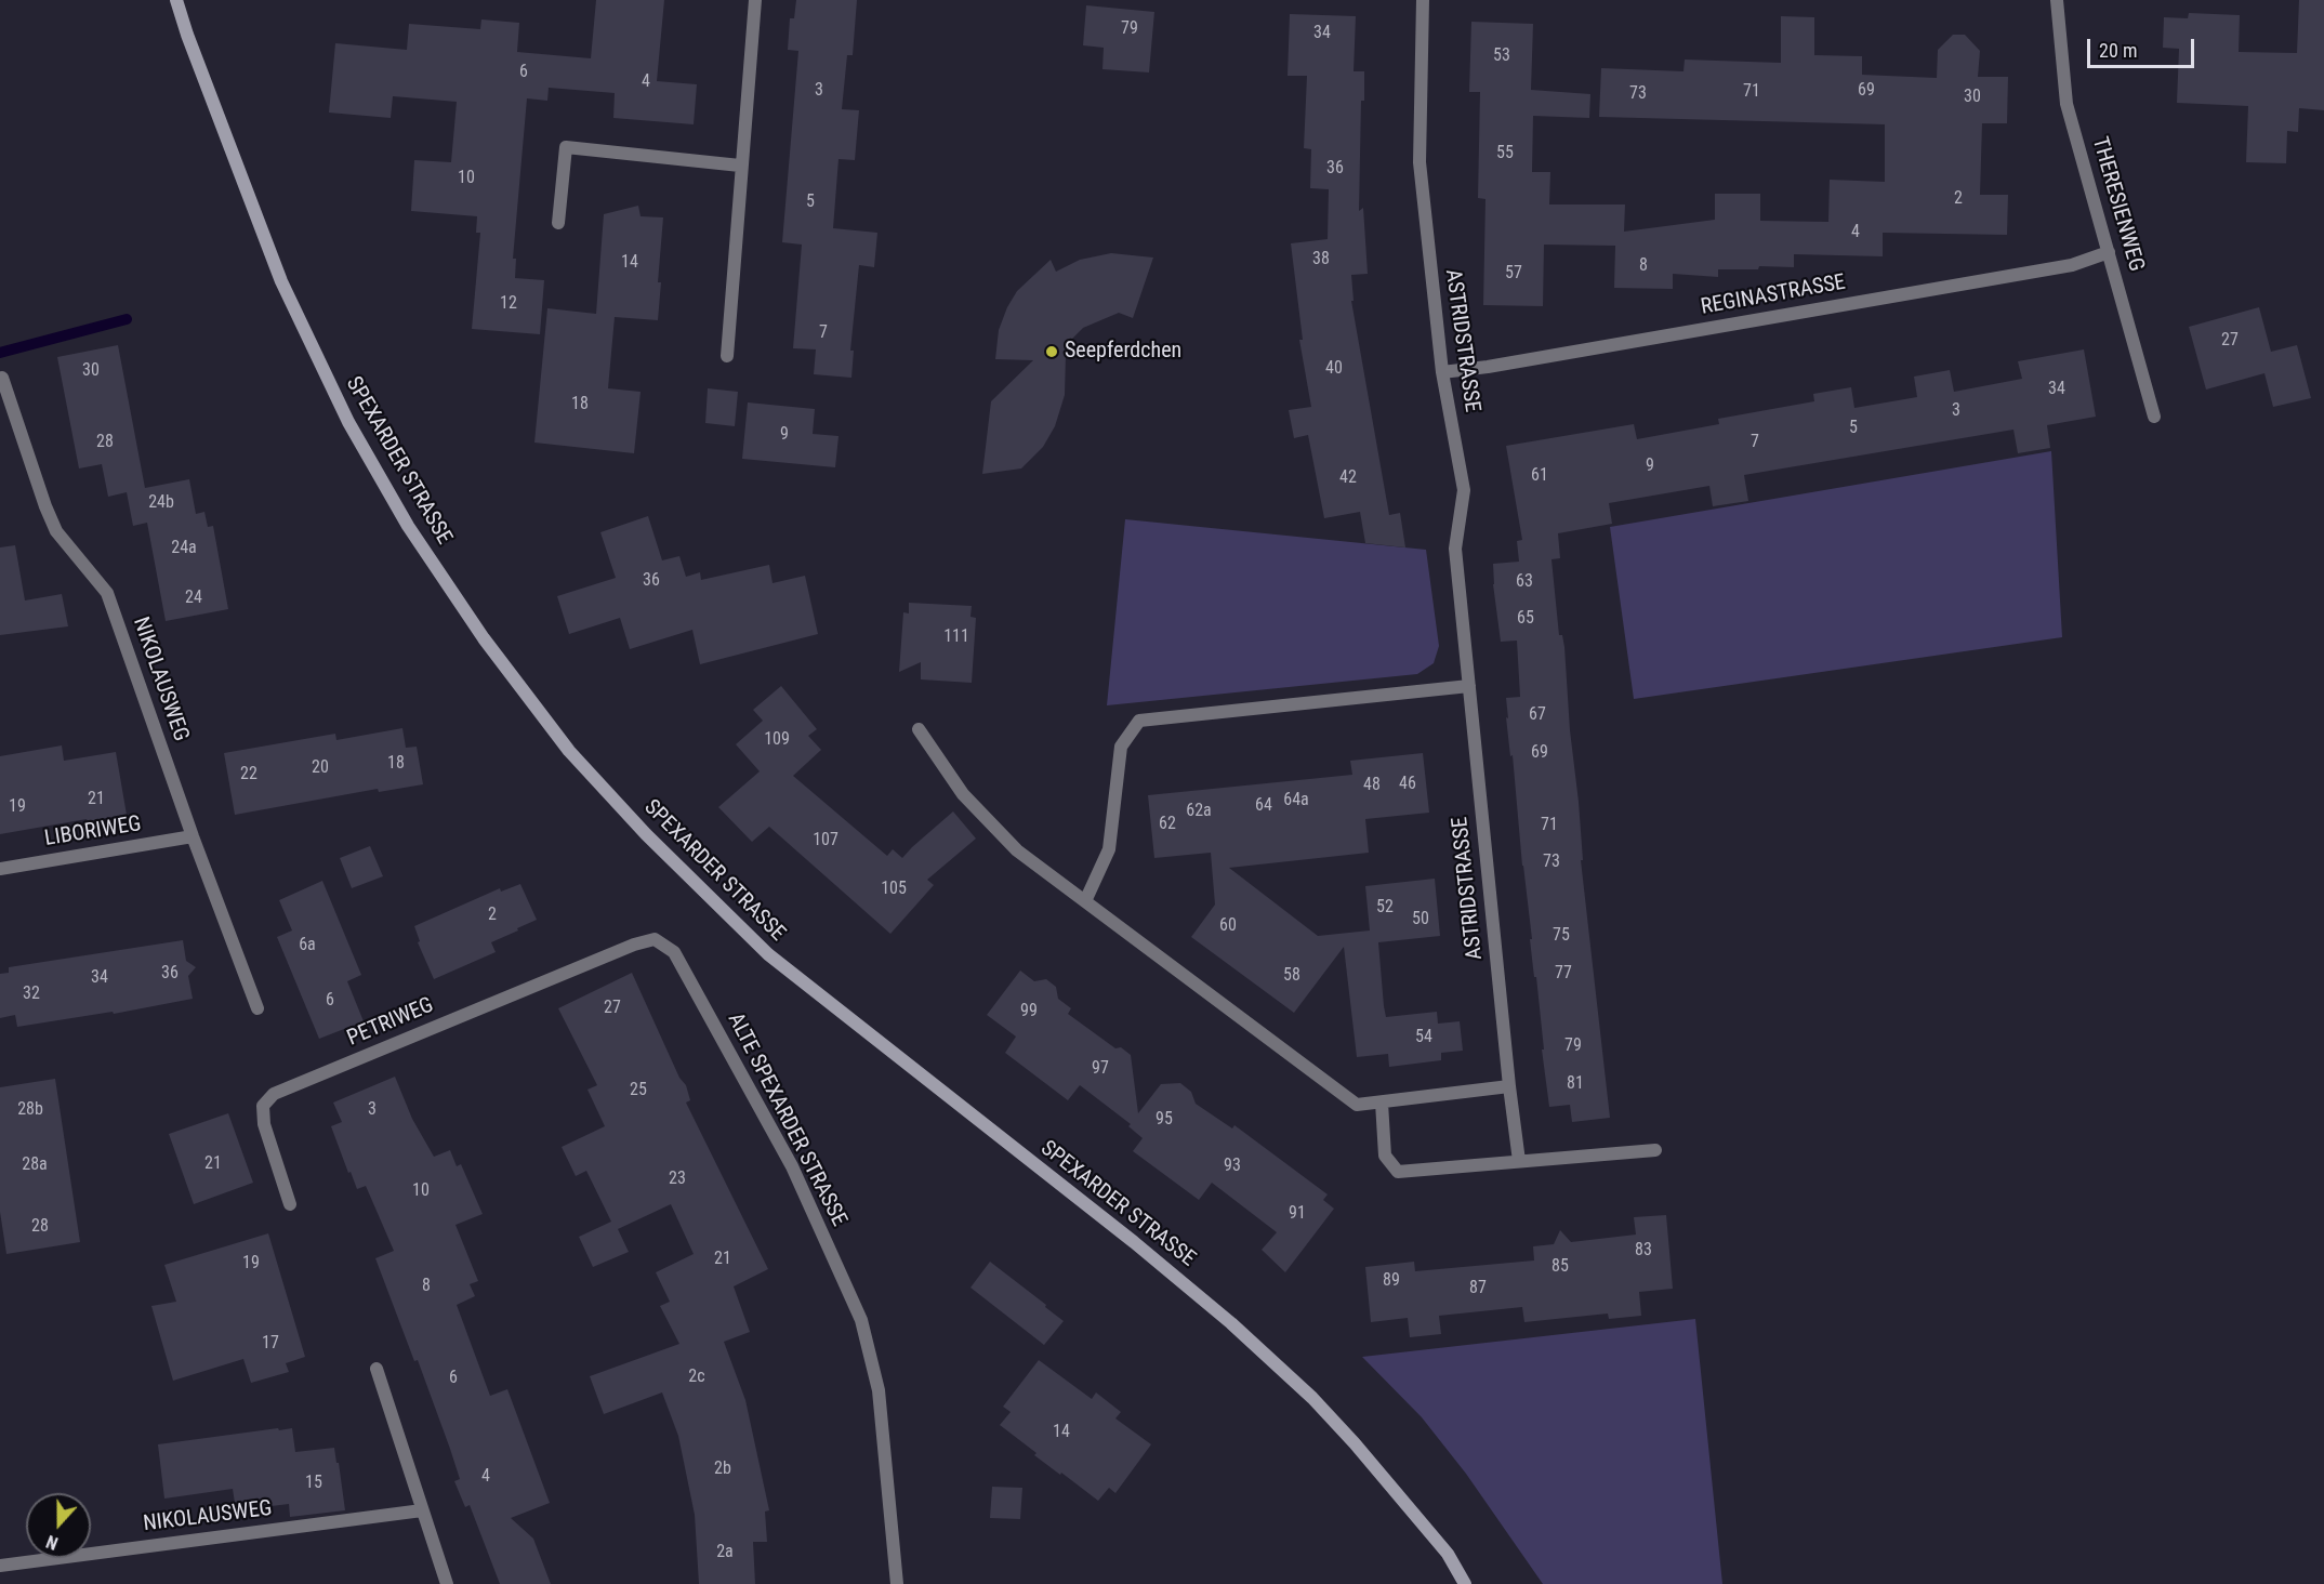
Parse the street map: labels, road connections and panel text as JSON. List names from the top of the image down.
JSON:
{
  "streets": {
    "main road": ["SPEXARDER STRASSE"],
    "street": [
      "THERESIENWEG",
      "REGINASTRASSE",
      "ASTRIDSTRASSE",
      "NIKOLAUSWEG",
      "LIBORIWEG",
      "PETRIWEG",
      "ALTE SPEXARDER STRASSE"
    ]
  },
  "crossings": [
    ["THERESIENWEG", "REGINASTRASSE"],
    ["REGINASTRASSE", "ASTRIDSTRASSE"],
    ["NIKOLAUSWEG", "LIBORIWEG"],
    ["PETRIWEG", "ALTE SPEXARDER STRASSE"]
  ],
  "places": ["Seepferdchen"],
  "house_numbers": [
    "79",
    "34",
    "53",
    "6",
    "4",
    "3",
    "69",
    "71",
    "73",
    "30",
    "55",
    "36",
    "10",
    "2",
    "5",
    "4",
    "38",
    "14",
    "8",
    "57",
    "12",
    "7",
    "27",
    "40",
    "30",
    "34",
    "18",
    "3",
    "5",
    "9",
    "28",
    "7",
    "9",
    "61",
    "42",
    "24b",
    "24a",
    "36",
    "63",
    "24",
    "65",
    "111",
    "67",
    "109",
    "69",
    "18",
    "20",
    "22",
    "46",
    "48",
    "21",
    "64a",
    "64",
    "19",
    "62a",
    "62",
    "71",
    "107",
    "73",
    "105",
    "52",
    "2",
    "50",
    "60",
    "75",
    "6a",
    "36",
    "77",
    "58",
    "34",
    "32",
    "6",
    "27",
    "99",
    "54",
    "79",
    "97",
    "81",
    "25",
    "28b",
    "3",
    "95",
    "21",
    "28a",
    "93",
    "23",
    "10",
    "91",
    "28",
    "83",
    "21",
    "19",
    "85",
    "89",
    "8",
    "87",
    "17",
    "2c",
    "6",
    "14",
    "2b",
    "4",
    "15",
    "2a"
  ],
  "scale_bar": "20 m",
  "north": "bottom"
}
